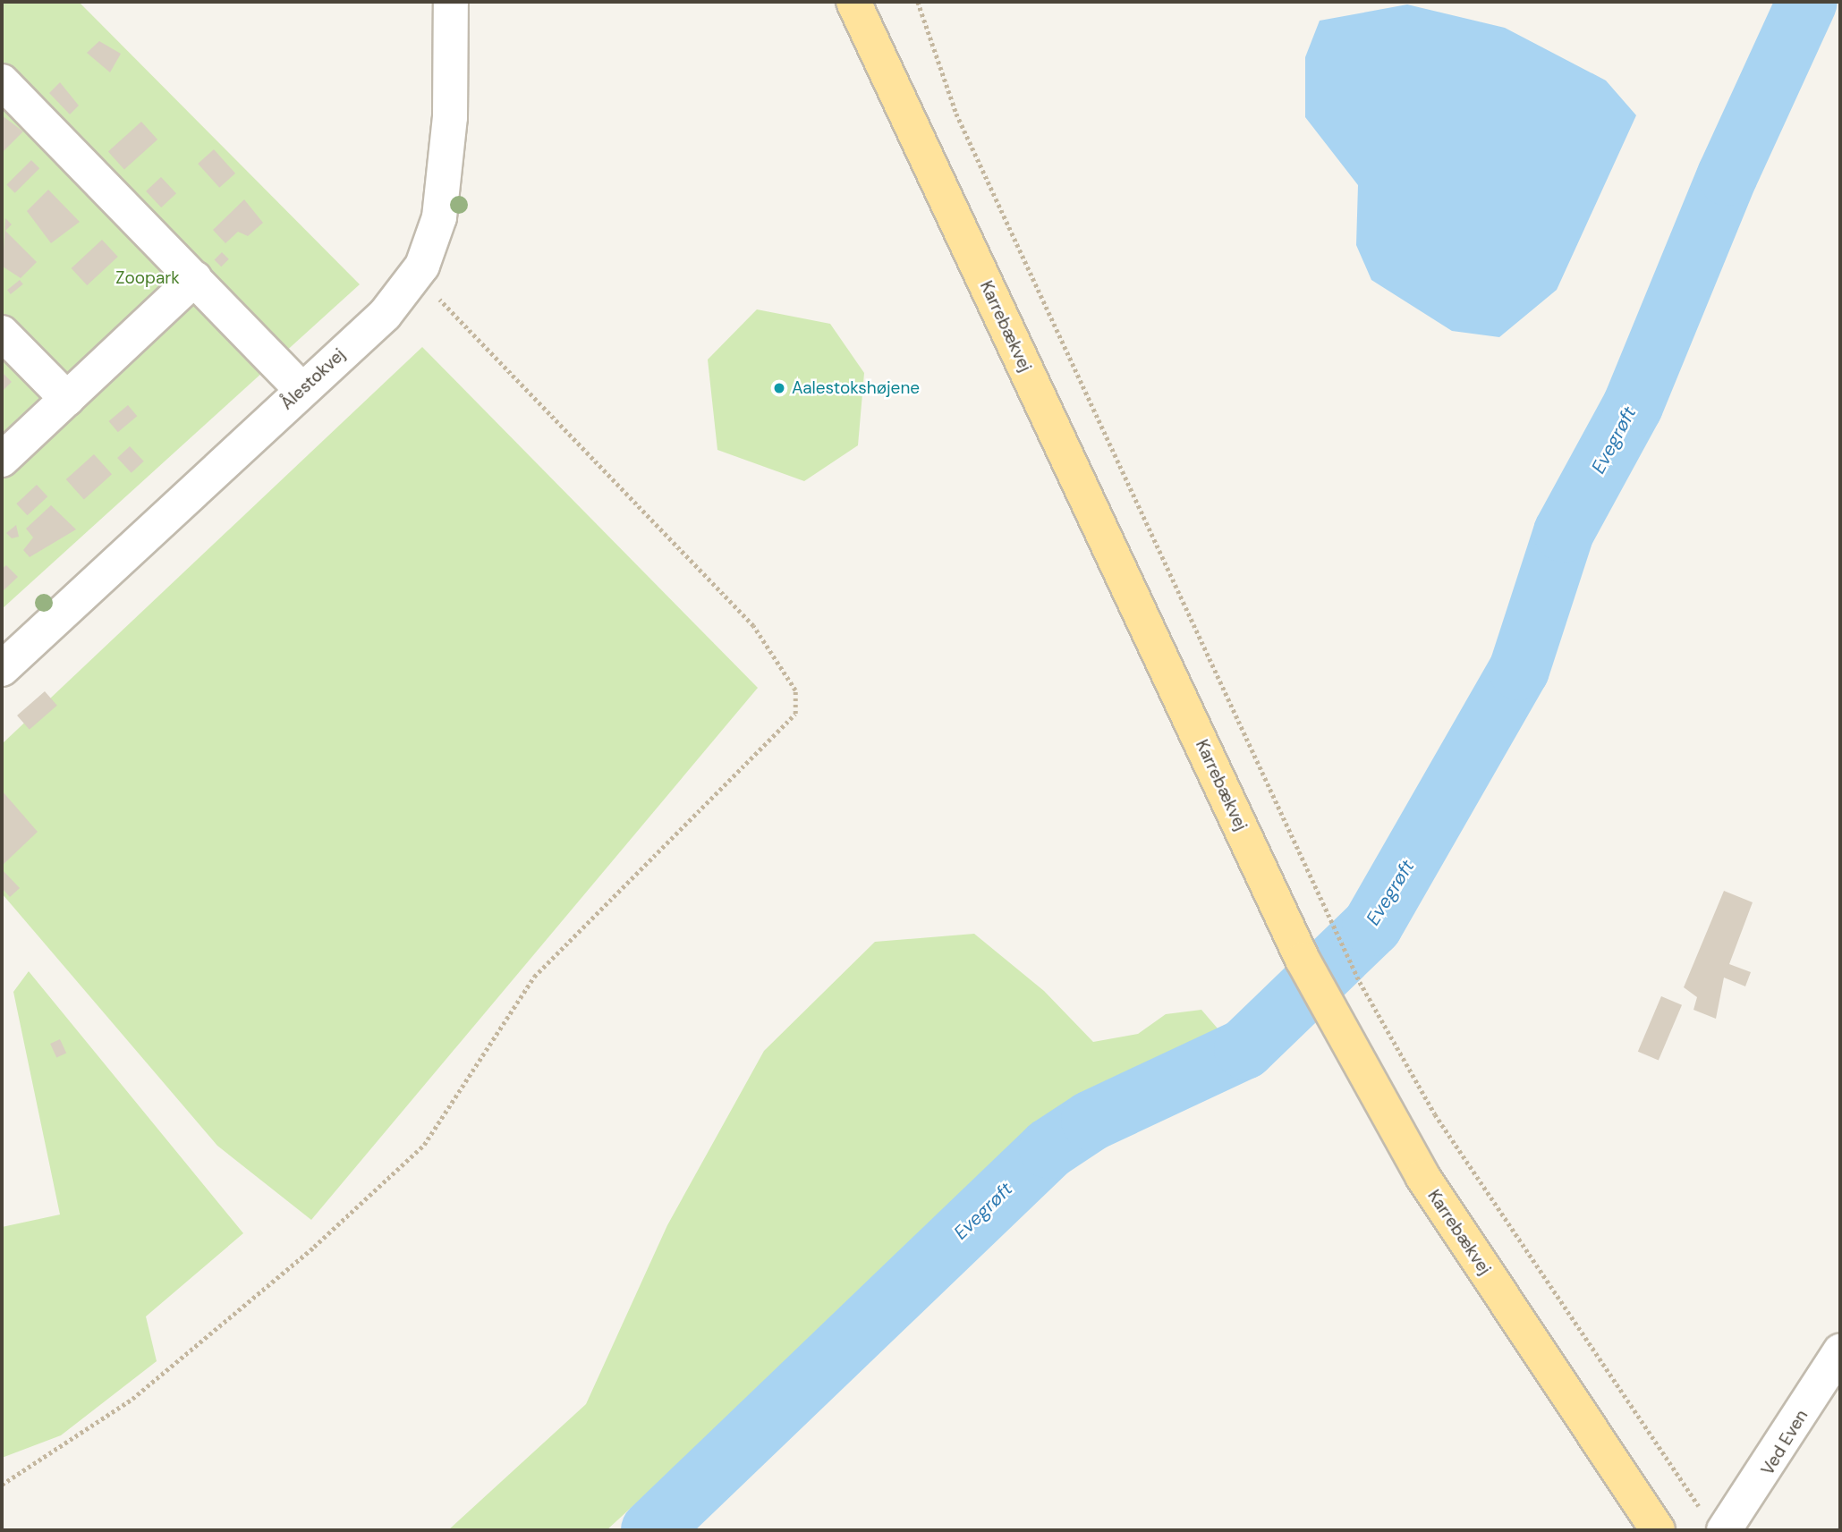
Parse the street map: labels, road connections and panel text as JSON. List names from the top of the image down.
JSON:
{
  "streets": {
    "main road": ["Karrebækvej"],
    "street": ["Ålestokvej", "Ved Even"]
  },
  "water": ["Evegrøft"],
  "parks": ["Zoopark"],
  "places": ["Aalestokshøjene"]
}
